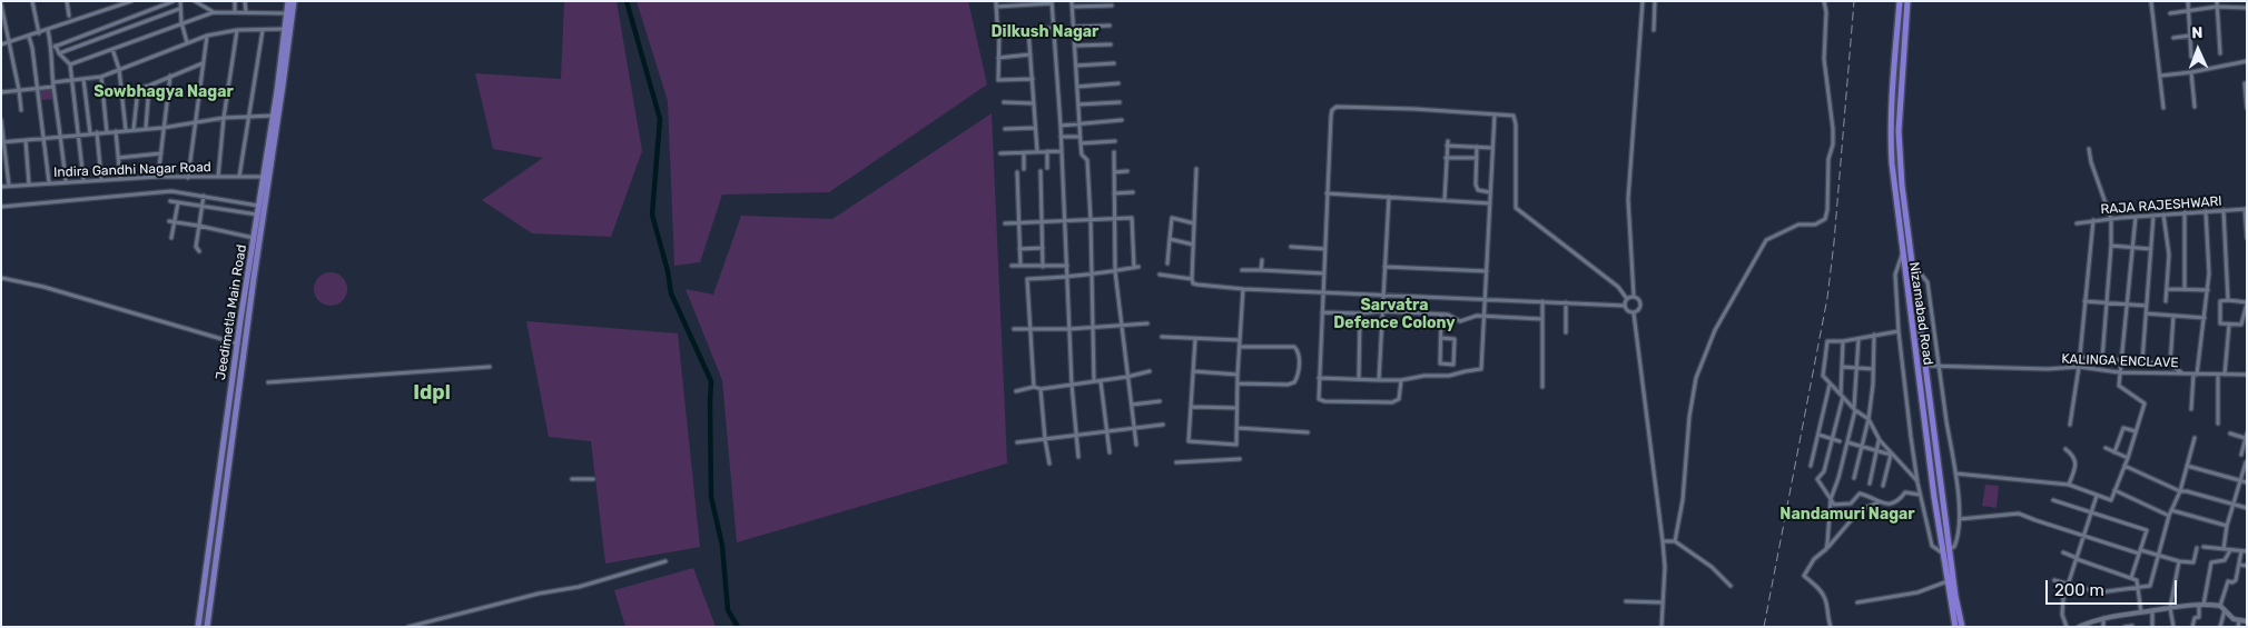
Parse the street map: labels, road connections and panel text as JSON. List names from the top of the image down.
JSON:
{
  "streets": {
    "highway": ["Nizamabad Road"],
    "main road": ["Jeedimetla Main Road"],
    "street": ["Indira Gandhi Nagar Road", "RAJA RAJESHWARI", "KALINGA ENCLAVE"]
  },
  "crossings": [
    ["Indira Gandhi Nagar Road", "Jeedimetla Main Road"],
    ["Nizamabad Road", "KALINGA ENCLAVE"]
  ],
  "districts": [
    "Dilkush Nagar",
    "Sowbhagya Nagar",
    "Sarvatra Defence Colony",
    "Idpl",
    "Nandamuri Nagar"
  ],
  "scale_bar": "200 m",
  "north": "top"
}
